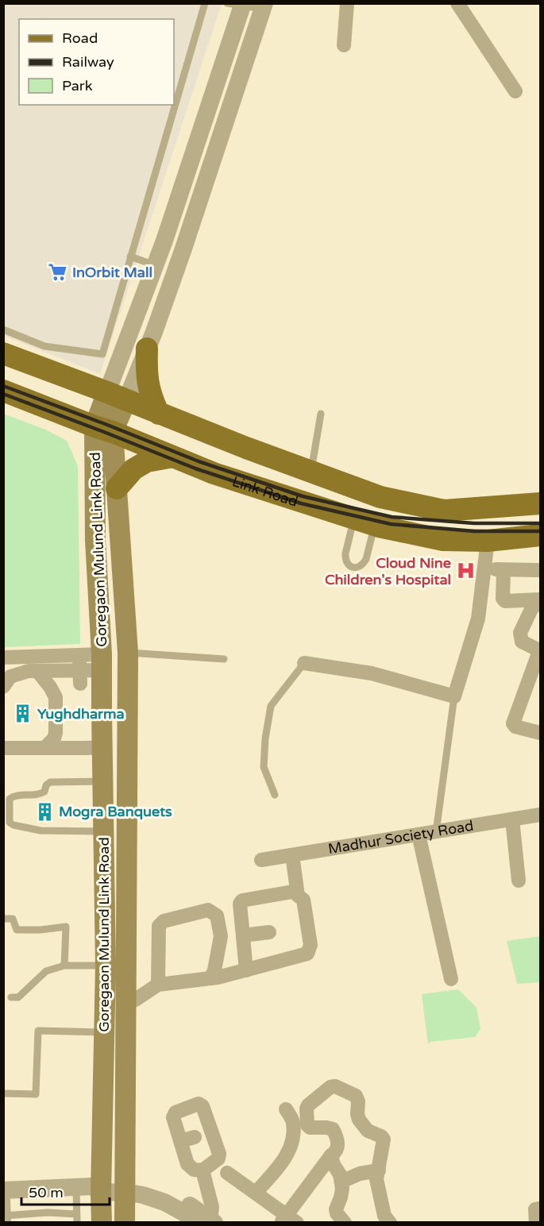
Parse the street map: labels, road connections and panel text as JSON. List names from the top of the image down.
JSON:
{
  "streets": {
    "main road": ["Link Road", "Goregaon Mulund Link Road"],
    "street": ["Madhur Society Road"]
  },
  "crossings": [
    ["Link Road", "Goregaon Mulund Link Road"]
  ],
  "places": {
    "supermarket": ["InOrbit Mall"],
    "hospital": ["Cloud Nine Children's Hospital"],
    "building": ["Yughdharma", "Mogra Banquets"]
  },
  "legend": ["Road", "Railway", "Park"],
  "scale_bar": "50 m"
}
